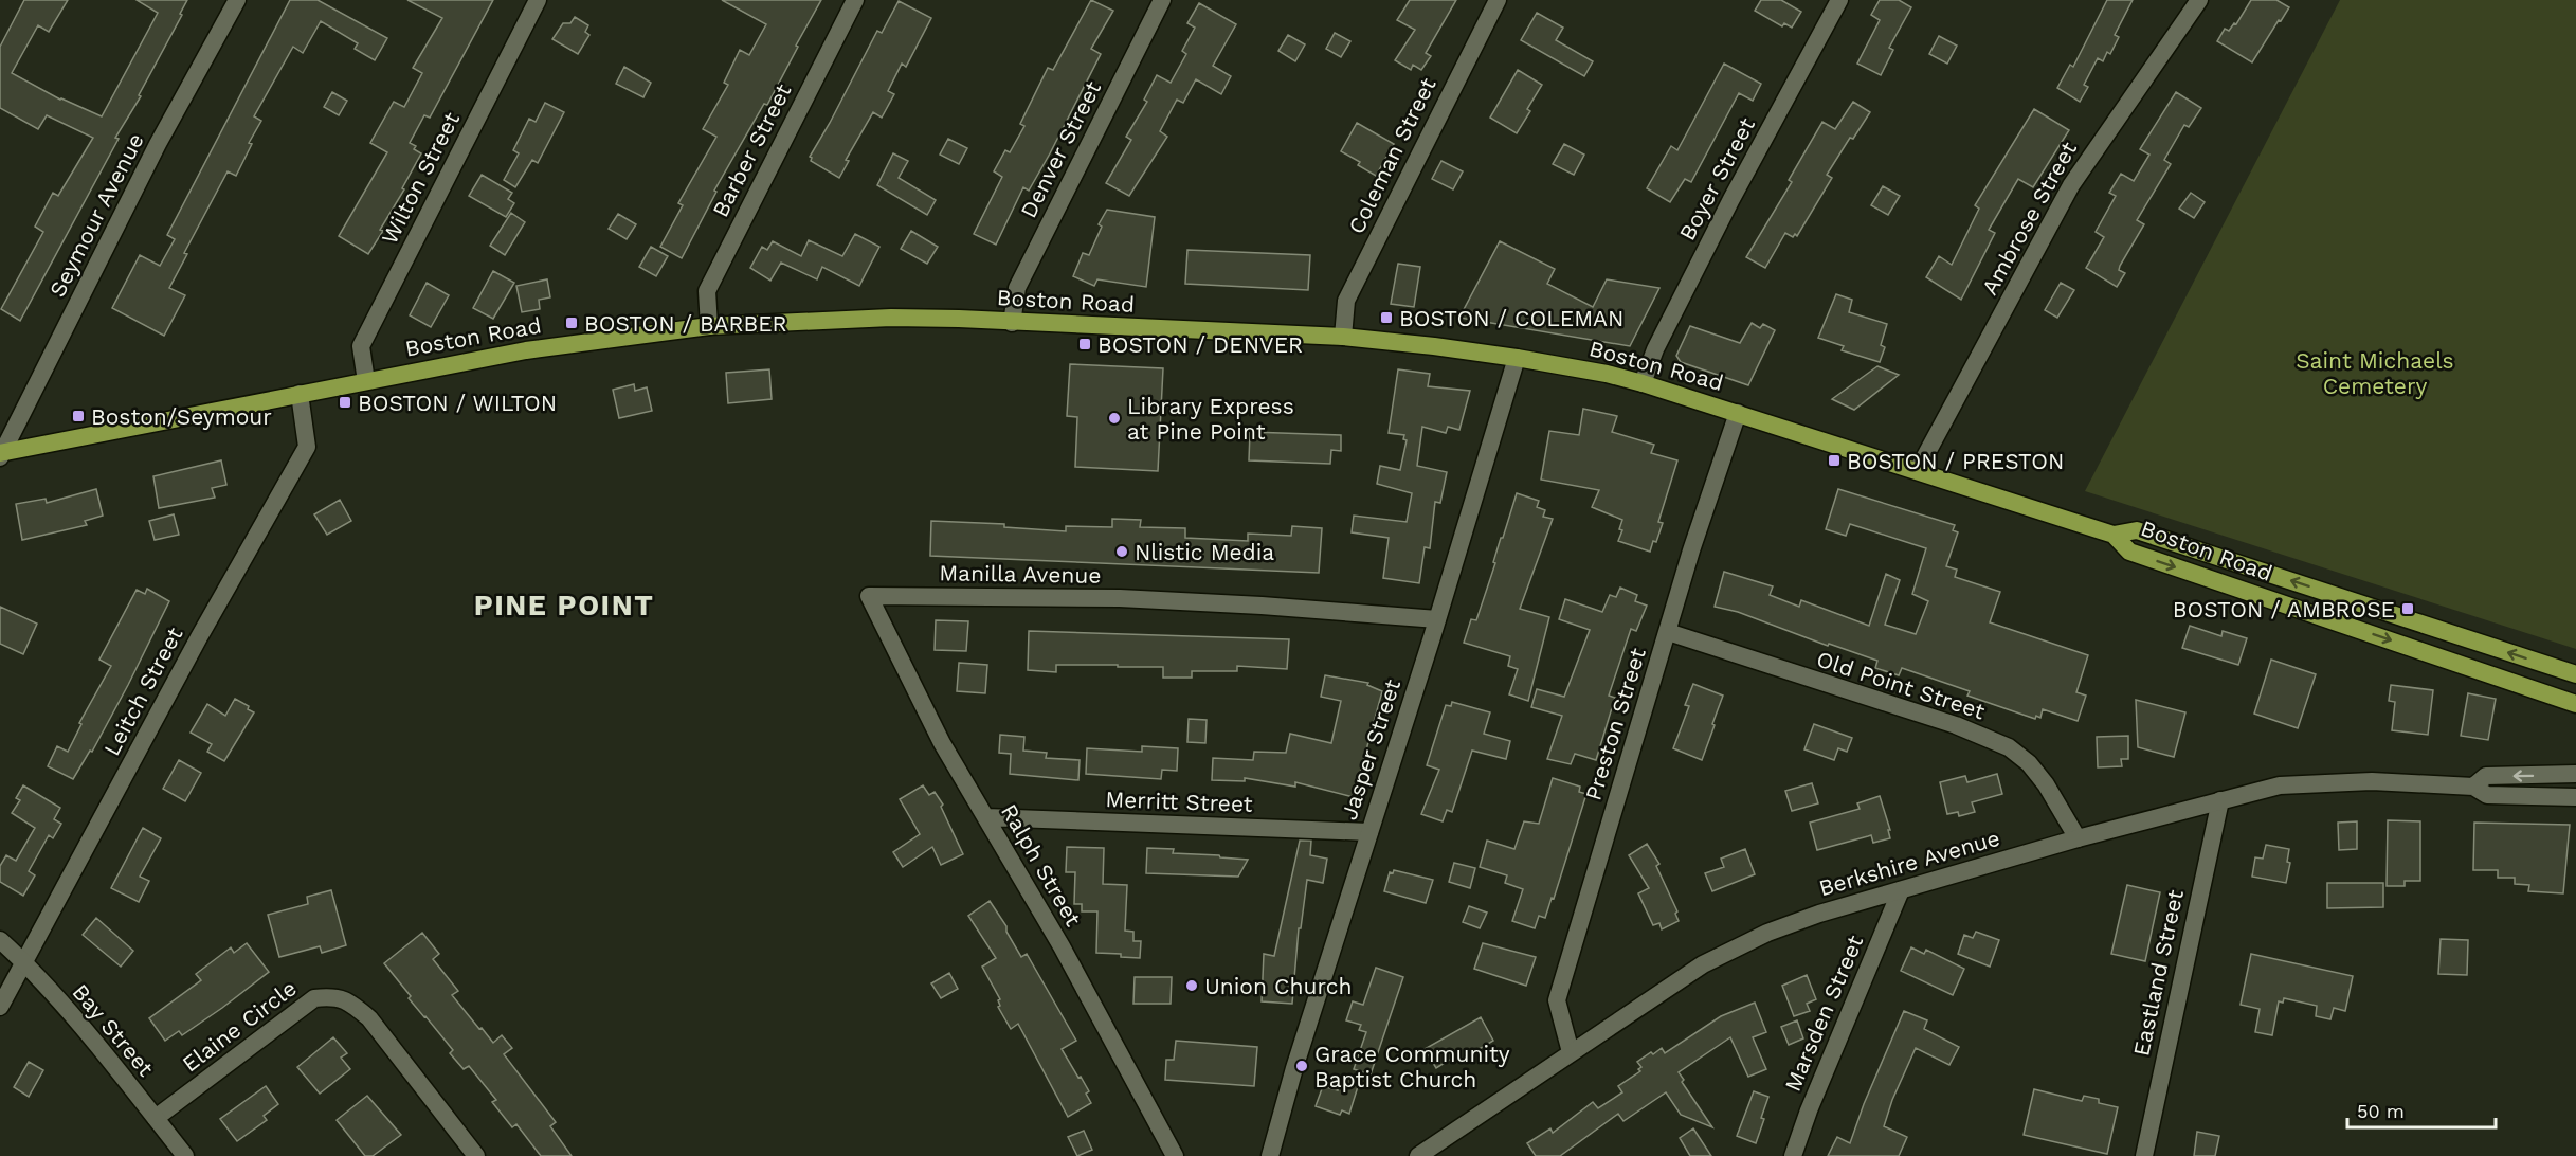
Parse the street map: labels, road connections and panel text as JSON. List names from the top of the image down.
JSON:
{
  "streets": {
    "main road": ["Boston Road"],
    "street": [
      "Denver Street",
      "Barber Street",
      "Coleman Street",
      "Wilton Street",
      "Boyer Street",
      "Seymour Avenue",
      "Ambrose Street",
      "Manilla Avenue",
      "Old Point Street",
      "Leitch Street",
      "Preston Street",
      "Jasper Street",
      "Merritt Street",
      "Berkshire Avenue",
      "Ralph Street",
      "Eastland Street",
      "Marsden Street",
      "Elaine Circle",
      "Bay Street"
    ]
  },
  "crossings": [
    ["Denver Street", "Boston Road"],
    ["Barber Street", "Boston Road"],
    ["Coleman Street", "Boston Road"],
    ["Wilton Street", "Boston Road"],
    ["Boyer Street", "Boston Road"],
    ["Seymour Avenue", "Boston Road"],
    ["Ambrose Street", "Boston Road"],
    ["Boston Road", "Leitch Street"],
    ["Boston Road", "Preston Street"],
    ["Boston Road", "Jasper Street"],
    ["Manilla Avenue", "Jasper Street"],
    ["Manilla Avenue", "Ralph Street"],
    ["Old Point Street", "Preston Street"],
    ["Old Point Street", "Berkshire Avenue"],
    ["Leitch Street", "Bay Street"],
    ["Preston Street", "Berkshire Avenue"],
    ["Jasper Street", "Merritt Street"],
    ["Merritt Street", "Ralph Street"],
    ["Berkshire Avenue", "Eastland Street"],
    ["Berkshire Avenue", "Marsden Street"],
    ["Elaine Circle", "Bay Street"]
  ],
  "districts": ["PINE POINT"],
  "parks": ["Saint Michaels Cemetery"],
  "places": {
    "transit": [
      "BOSTON / COLEMAN",
      "BOSTON / BARBER",
      "BOSTON / DENVER",
      "BOSTON / WILTON",
      "Boston/Seymour",
      "BOSTON / PRESTON",
      "BOSTON / AMBROSE"
    ],
    "other": [
      "Library Express at Pine Point",
      "Nlistic Media",
      "Union Church",
      "Grace Community Baptist Church"
    ]
  },
  "scale_bar": "50 m"
}
